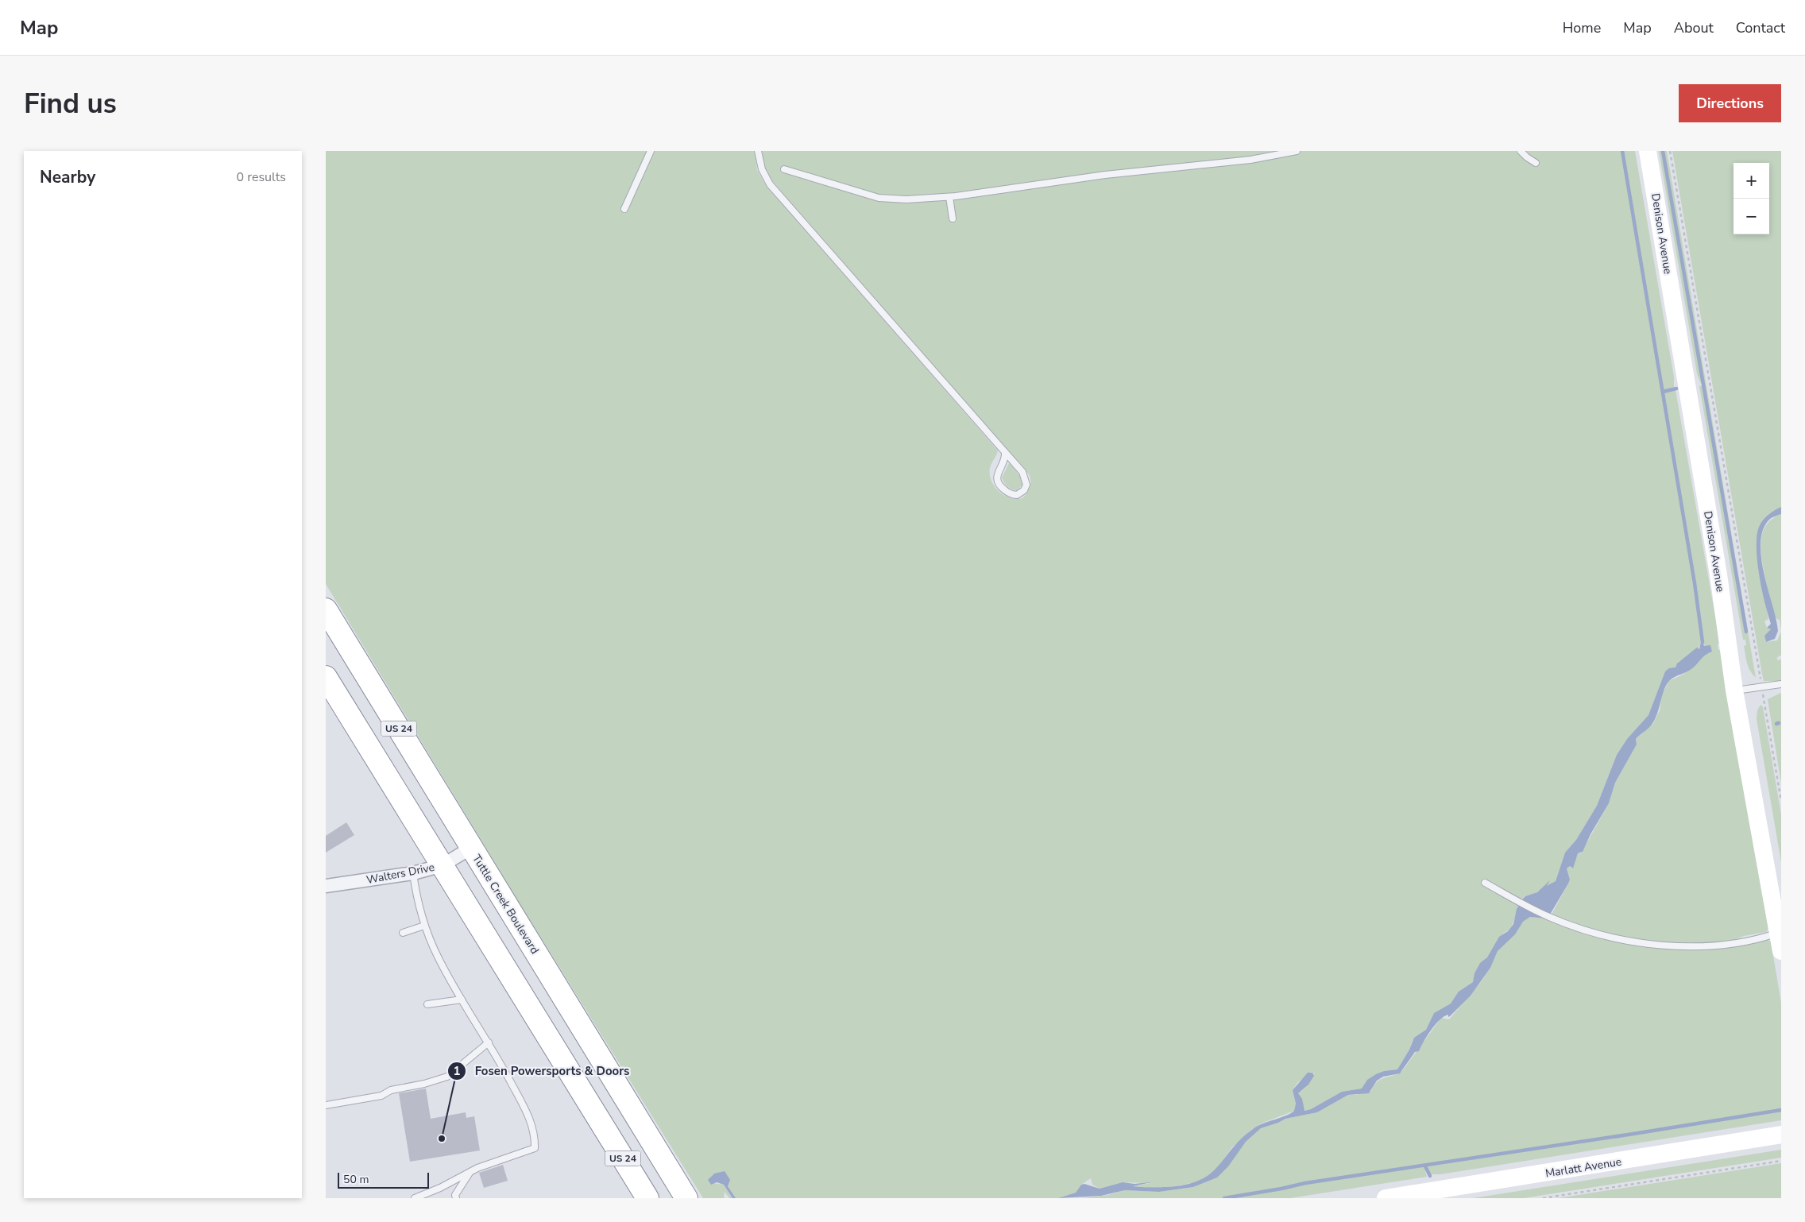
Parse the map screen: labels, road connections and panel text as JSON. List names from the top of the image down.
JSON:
{
  "streets": {
    "highway": ["US 24", "Tuttle Creek Boulevard"],
    "street": ["Denison Avenue", "Walters Drive", "Marlatt Avenue"]
  },
  "crossings": [
    ["US 24", "Walters Drive"],
    ["Walters Drive", "Tuttle Creek Boulevard"]
  ],
  "places": ["Fosen Powersports & Doors"],
  "scale_bar": "50 m",
  "page": {
    "header": "Map",
    "nav": [
      "Home",
      "Map",
      "About",
      "Contact"
    ],
    "buttons": "Directions",
    "title": "Find us",
    "heading": ["Nearby", "0 results"],
    "map_buttons": ["+", "−"],
    "scale": "50 m"
  }
}
